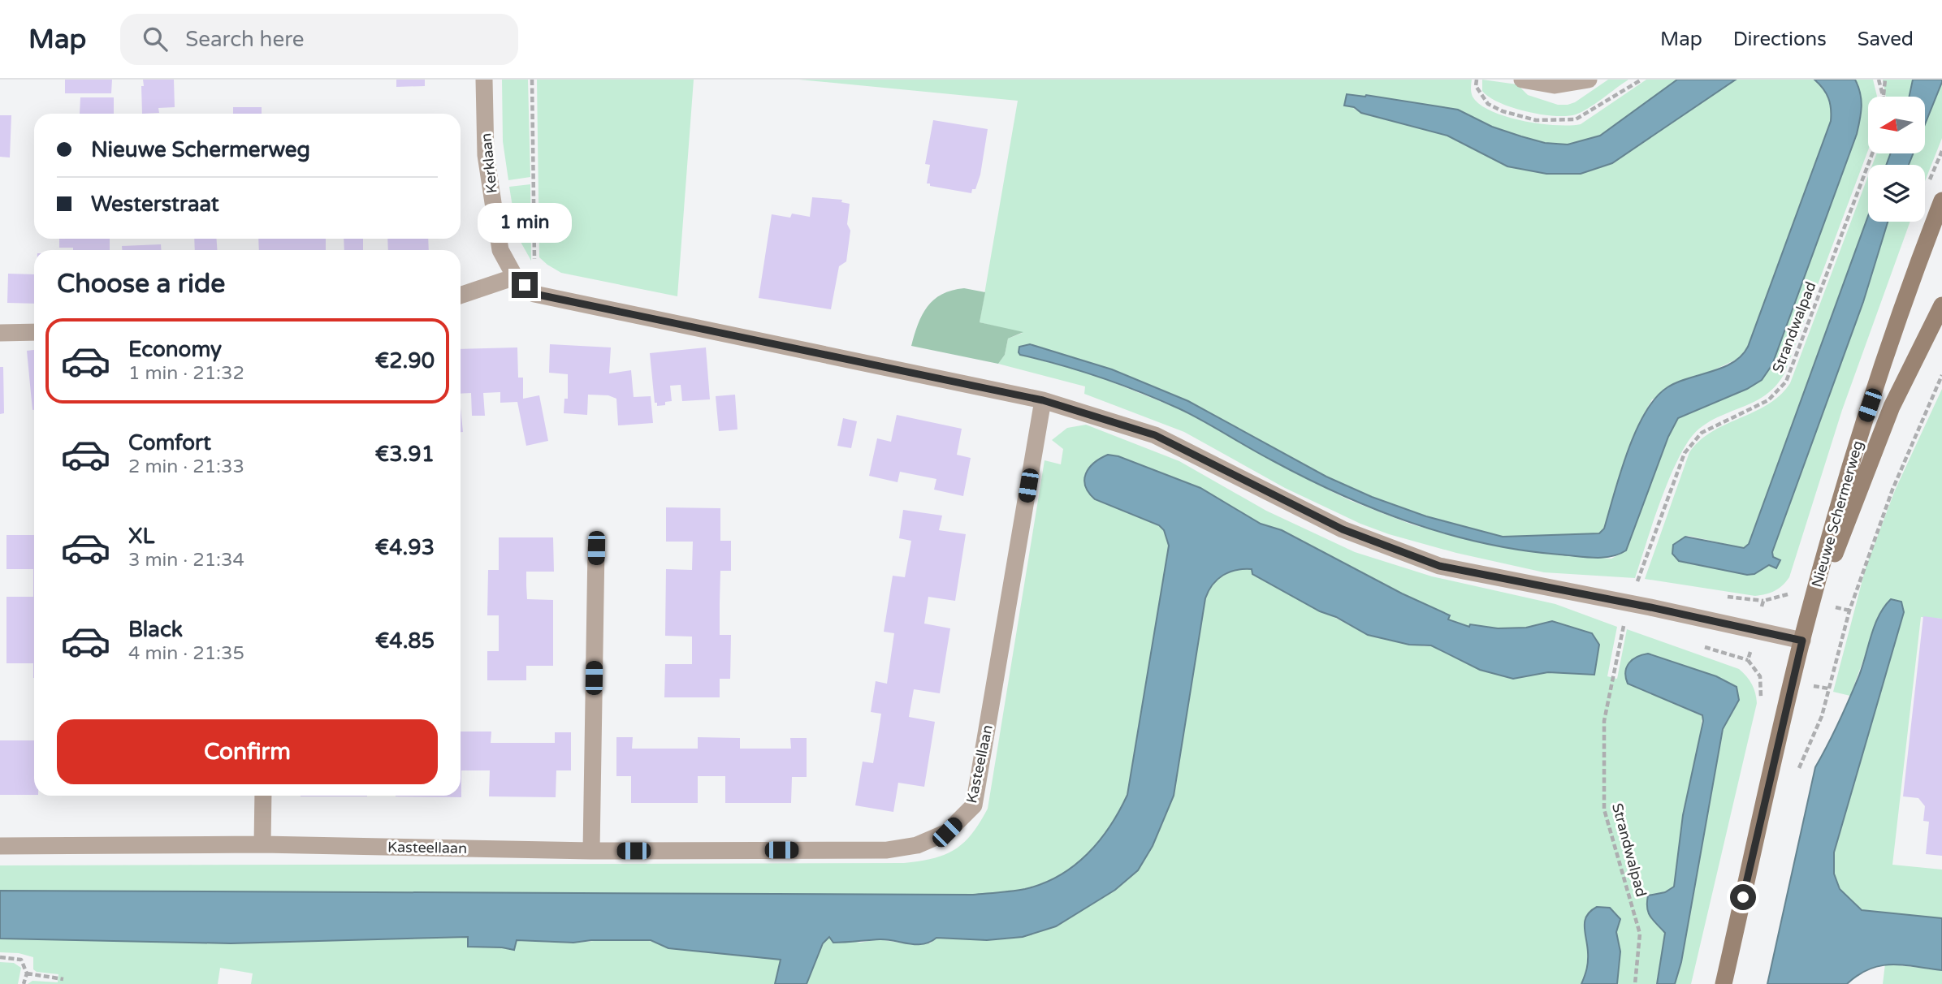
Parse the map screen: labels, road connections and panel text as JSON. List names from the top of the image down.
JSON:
{
  "streets": {
    "main road": ["Nieuwe Schermerweg"],
    "street": ["Kerklaan", "Kasteellaan"],
    "path": ["Strandwalpad"]
  },
  "north": "left",
  "page": {
    "header": "Map",
    "search": "Search here",
    "nav": ["Map", "Directions", "Saved"],
    "banner": ["Nieuwe Schermerweg", "Westerstraat"],
    "bubble": "1 min",
    "heading": "Choose a ride",
    "list": [
      {
        "name": "Economy",
        "note": "1 min · 21:32",
        "value": "€2.90"
      },
      {
        "name": "Comfort",
        "note": "2 min · 21:33",
        "value": "€3.91"
      },
      {
        "name": "XL",
        "note": "3 min · 21:34",
        "value": "€4.93"
      },
      {
        "name": "Black",
        "note": "4 min · 21:35",
        "value": "€4.85"
      }
    ],
    "buttons": "Confirm"
  }
}
